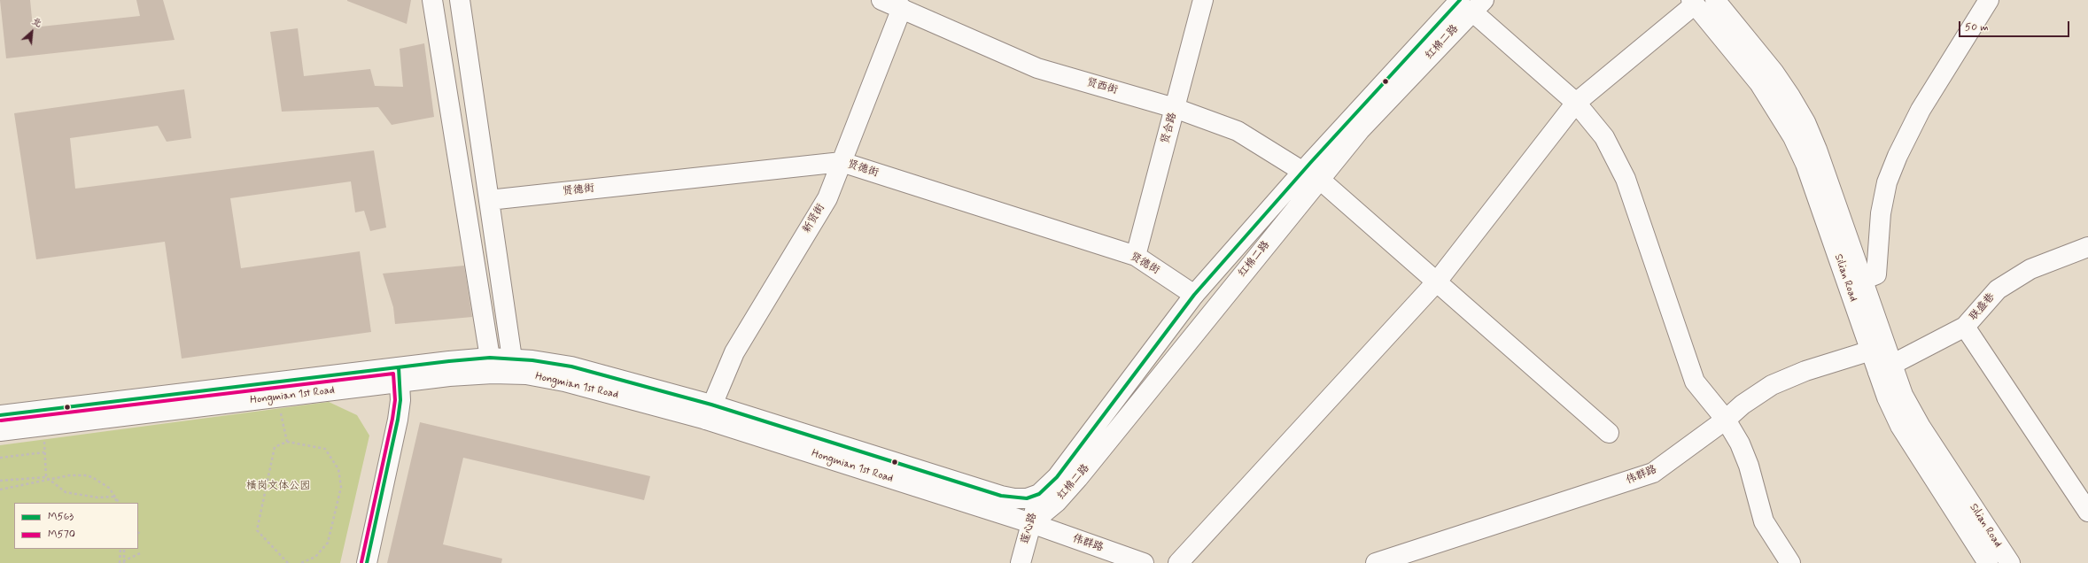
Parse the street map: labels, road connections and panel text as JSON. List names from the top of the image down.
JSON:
{
  "streets": {
    "main road": [
      "红棉二路",
      "贤西街",
      "贤合路",
      "贤德街",
      "新贤街",
      "Silian Road",
      "联盛巷",
      "Hongmian 1st Road",
      "伟群路",
      "莲心路"
    ]
  },
  "crossings": [
    ["红棉二路", "贤西街"],
    ["红棉二路", "贤德街"],
    ["红棉二路", "Hongmian 1st Road"],
    ["红棉二路", "伟群路"],
    ["红棉二路", "莲心路"],
    ["贤西街", "贤合路"],
    ["贤西街", "新贤街"],
    ["贤合路", "贤德街"],
    ["贤德街", "新贤街"],
    ["新贤街", "Hongmian 1st Road"],
    ["Silian Road", "联盛巷"],
    ["Silian Road", "伟群路"],
    ["Hongmian 1st Road", "伟群路"],
    ["Hongmian 1st Road", "莲心路"],
    ["伟群路", "莲心路"]
  ],
  "parks": ["横岗文体公园"],
  "lines": ["transit line M563", "transit line M570"],
  "legend": ["M563", "M570"],
  "scale_bar": "50 m",
  "north": "top right"
}
